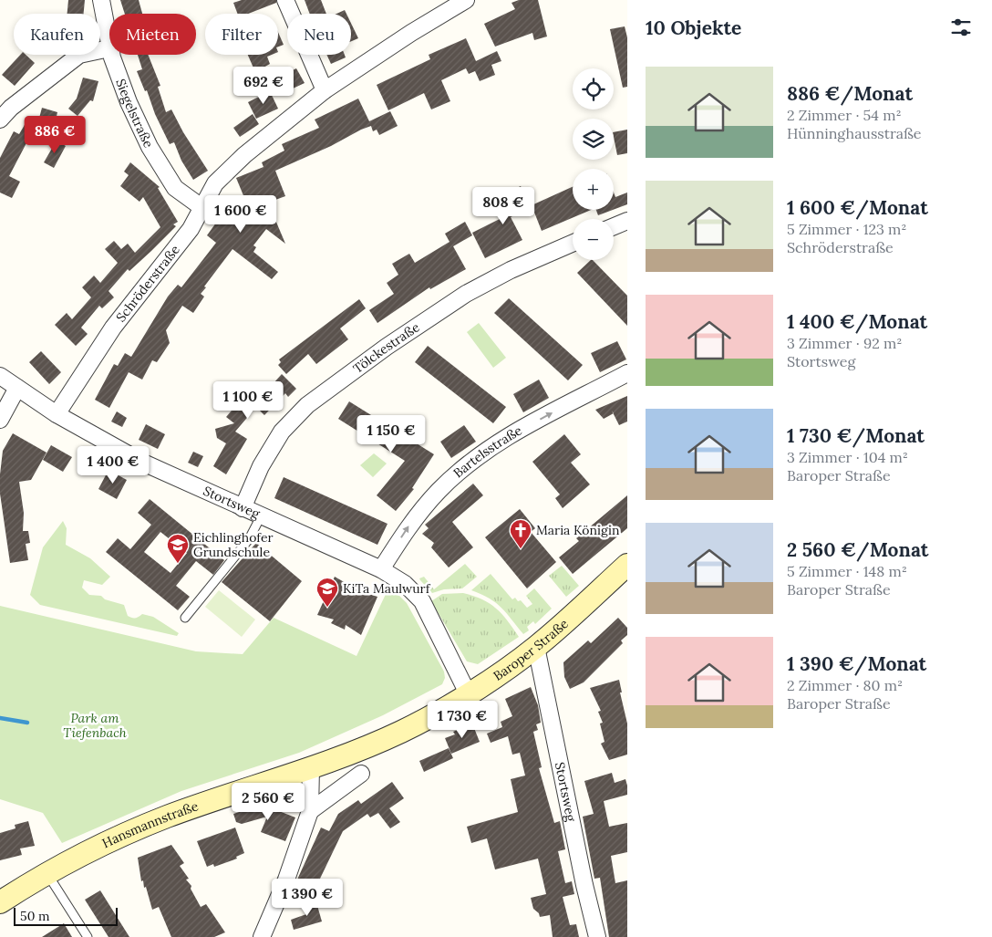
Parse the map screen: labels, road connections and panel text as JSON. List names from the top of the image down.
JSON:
{
  "streets": {
    "main road": ["Baroper Straße", "Hansmannstraße"],
    "street": [
      "Siegelstraße",
      "Schröderstraße",
      "Tölckestraße",
      "Bartelsstraße",
      "Stortsweg"
    ]
  },
  "crossings": [
    ["Siegelstraße", "Schröderstraße"],
    ["Schröderstraße", "Stortsweg"],
    ["Tölckestraße", "Stortsweg"],
    ["Bartelsstraße", "Stortsweg"],
    ["Stortsweg", "Baroper Straße"],
    ["Baroper Straße", "Hansmannstraße"]
  ],
  "one_way": ["Bartelsstraße"],
  "parks": ["Park am Tiefenbach"],
  "places": {
    "church": ["Maria Königin"],
    "school or university": ["Eichlinghofer Grundschule", "KiTa Maulwurf"]
  },
  "scale_bar": "50 m",
  "page": {
    "heading": "10 Objekte",
    "chip": [
      "Kaufen",
      "Mieten",
      "Filter",
      "Neu"
    ],
    "list": [
      {
        "name": "886 €/Monat",
        "note": "2 Zimmer · 54 m² · Hünninghausstraße"
      },
      {
        "name": "1 600 €/Monat",
        "note": "5 Zimmer · 123 m² · Schröderstraße"
      },
      {
        "name": "1 400 €/Monat",
        "note": "3 Zimmer · 92 m² · Stortsweg"
      },
      {
        "name": "1 730 €/Monat",
        "note": "3 Zimmer · 104 m² · Baroper Straße"
      },
      {
        "name": "2 560 €/Monat",
        "note": "5 Zimmer · 148 m² · Baroper Straße"
      },
      {
        "name": "1 390 €/Monat",
        "note": "2 Zimmer · 80 m² · Baroper Straße"
      }
    ],
    "price": [
      "692 €",
      "886 €",
      "808 €",
      "1 600 €",
      "1 100 €",
      "1 150 €",
      "1 400 €",
      "1 730 €",
      "2 560 €",
      "1 390 €"
    ],
    "map_buttons": ["+", "−"],
    "scale": "50 m"
  }
}
